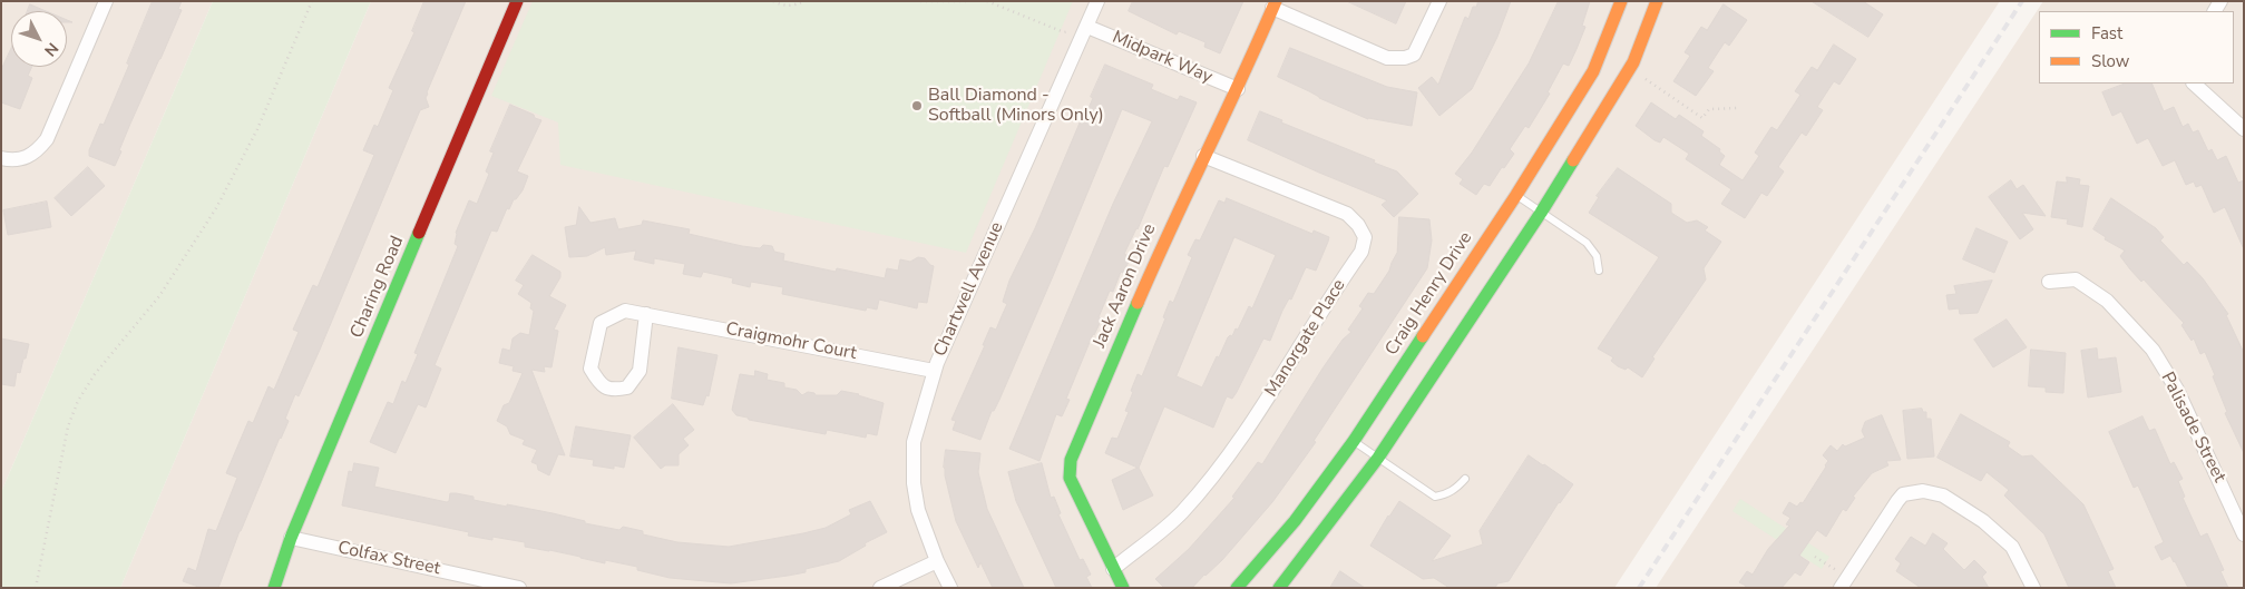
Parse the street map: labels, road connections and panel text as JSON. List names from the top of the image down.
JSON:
{
  "streets": {
    "street": [
      "Midpark Way",
      "Jack Aaron Drive",
      "Charing Road",
      "Chartwell Avenue",
      "Craig Henry Drive",
      "Manorgate Place",
      "Craigmohr Court",
      "Palisade Street",
      "Colfax Street"
    ]
  },
  "crossings": [
    ["Midpark Way", "Jack Aaron Drive"],
    ["Midpark Way", "Chartwell Avenue"],
    ["Jack Aaron Drive", "Manorgate Place"],
    ["Charing Road", "Colfax Street"],
    ["Chartwell Avenue", "Craigmohr Court"]
  ],
  "places": ["Ball Diamond - Softball (Minors Only)"],
  "legend": ["Fast", "Slow"],
  "north": "bottom right"
}
